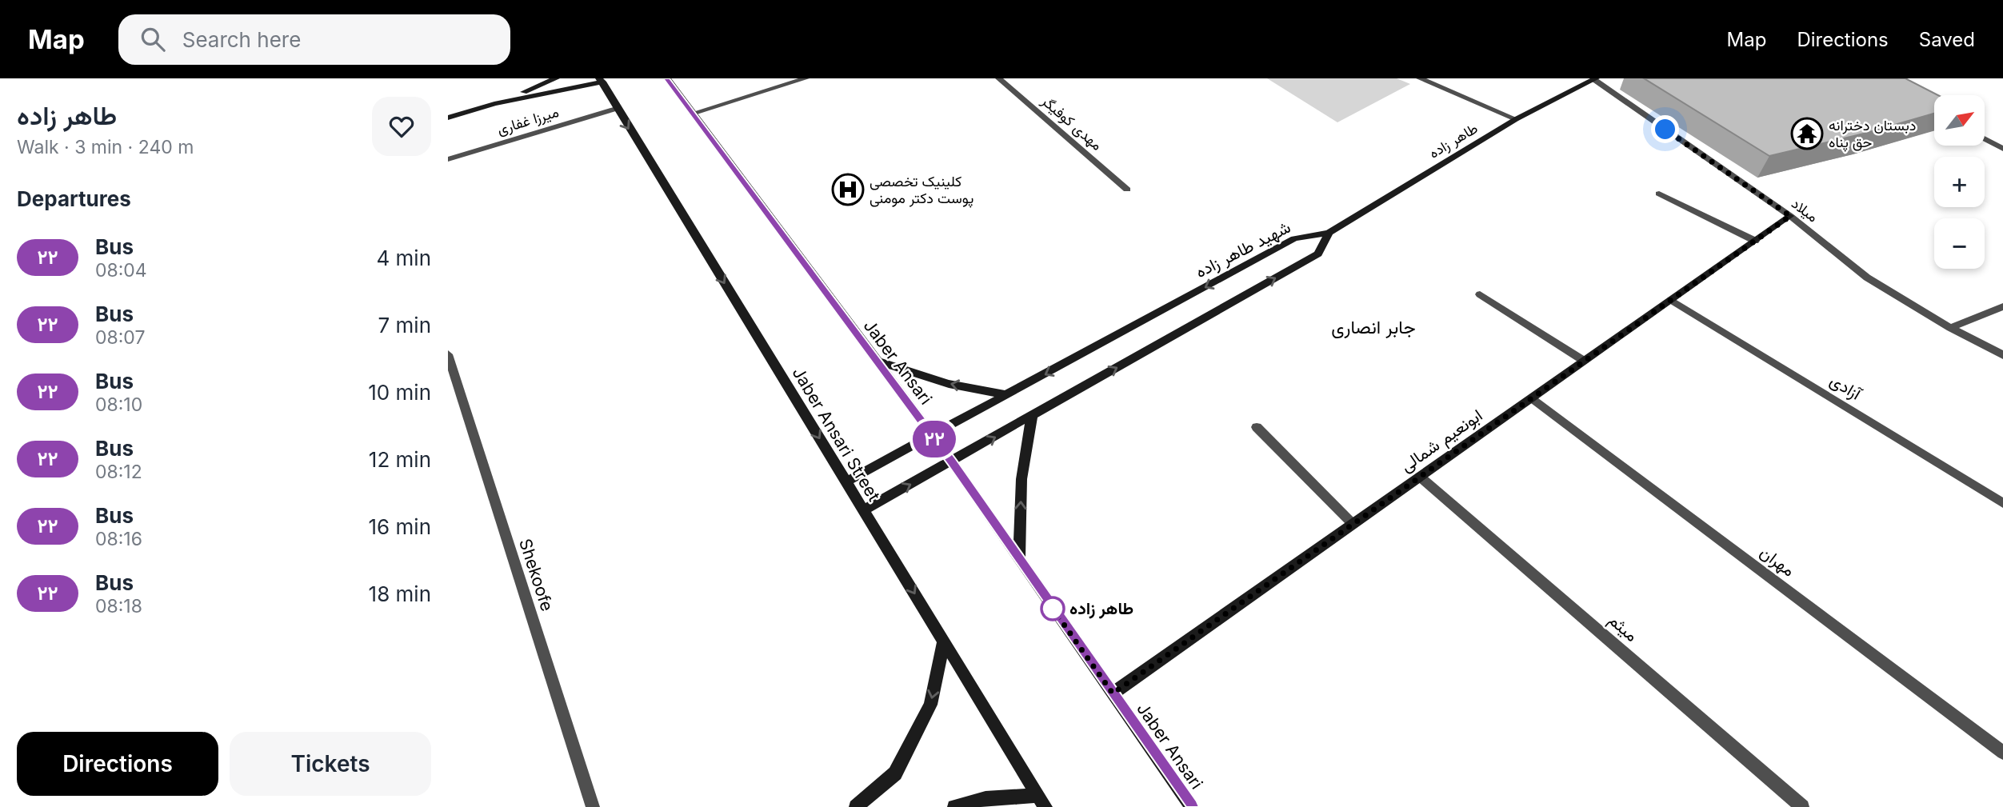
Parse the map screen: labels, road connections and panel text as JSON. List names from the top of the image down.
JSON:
{
  "streets": {
    "main road": [
      "طاهر زاده",
      "شهید طاهر زاده",
      "Jaber Ansari",
      "Jaber Ansari Street",
      "ابونعیم شمالی"
    ],
    "street": [
      "میرزا غفاری",
      "مهدی کوفیگر",
      "میلاد",
      "آزادی",
      "مهران",
      "Shekoofe",
      "میثم"
    ]
  },
  "crossings": [
    ["میرزا غفاری", "Jaber Ansari Street"],
    ["طاهر زاده", "میلاد"],
    ["طاهر زاده", "شهید طاهر زاده"],
    ["میلاد", "ابونعیم شمالی"],
    ["شهید طاهر زاده", "Jaber Ansari"],
    ["شهید طاهر زاده", "Jaber Ansari Street"],
    ["Jaber Ansari", "ابونعیم شمالی"],
    ["آزادی", "ابونعیم شمالی"],
    ["ابونعیم شمالی", "مهران"],
    ["ابونعیم شمالی", "میثم"]
  ],
  "one_way": ["Jaber Ansari Street"],
  "districts": ["جابر انصاری"],
  "places": {
    "temple": ["دبستان دخترانه حق پناه"],
    "hospital": ["کلینیک تخصصی پوست دکتر مومنی"],
    "other": ["طاهر زاده"]
  },
  "lines": ["bus line ۲۲"],
  "north": "top right",
  "page": {
    "header": "Map",
    "search": "Search here",
    "nav": ["Map", "Directions", "Saved"],
    "heading": [
      ["طاهر زاده", "Walk · 3 min · 240 m"],
      "Departures"
    ],
    "on_map": "۲۲",
    "map_buttons": ["+", "−"],
    "list": [
      {
        "mark": "۲۲",
        "name": "Bus",
        "note": "08:04",
        "value": "4 min"
      },
      {
        "mark": "۲۲",
        "name": "Bus",
        "note": "08:07",
        "value": "7 min"
      },
      {
        "mark": "۲۲",
        "name": "Bus",
        "note": "08:10",
        "value": "10 min"
      },
      {
        "mark": "۲۲",
        "name": "Bus",
        "note": "08:12",
        "value": "12 min"
      },
      {
        "mark": "۲۲",
        "name": "Bus",
        "note": "08:16",
        "value": "16 min"
      },
      {
        "mark": "۲۲",
        "name": "Bus",
        "note": "08:18",
        "value": "18 min"
      }
    ],
    "buttons": ["Directions", "Tickets"]
  }
}
